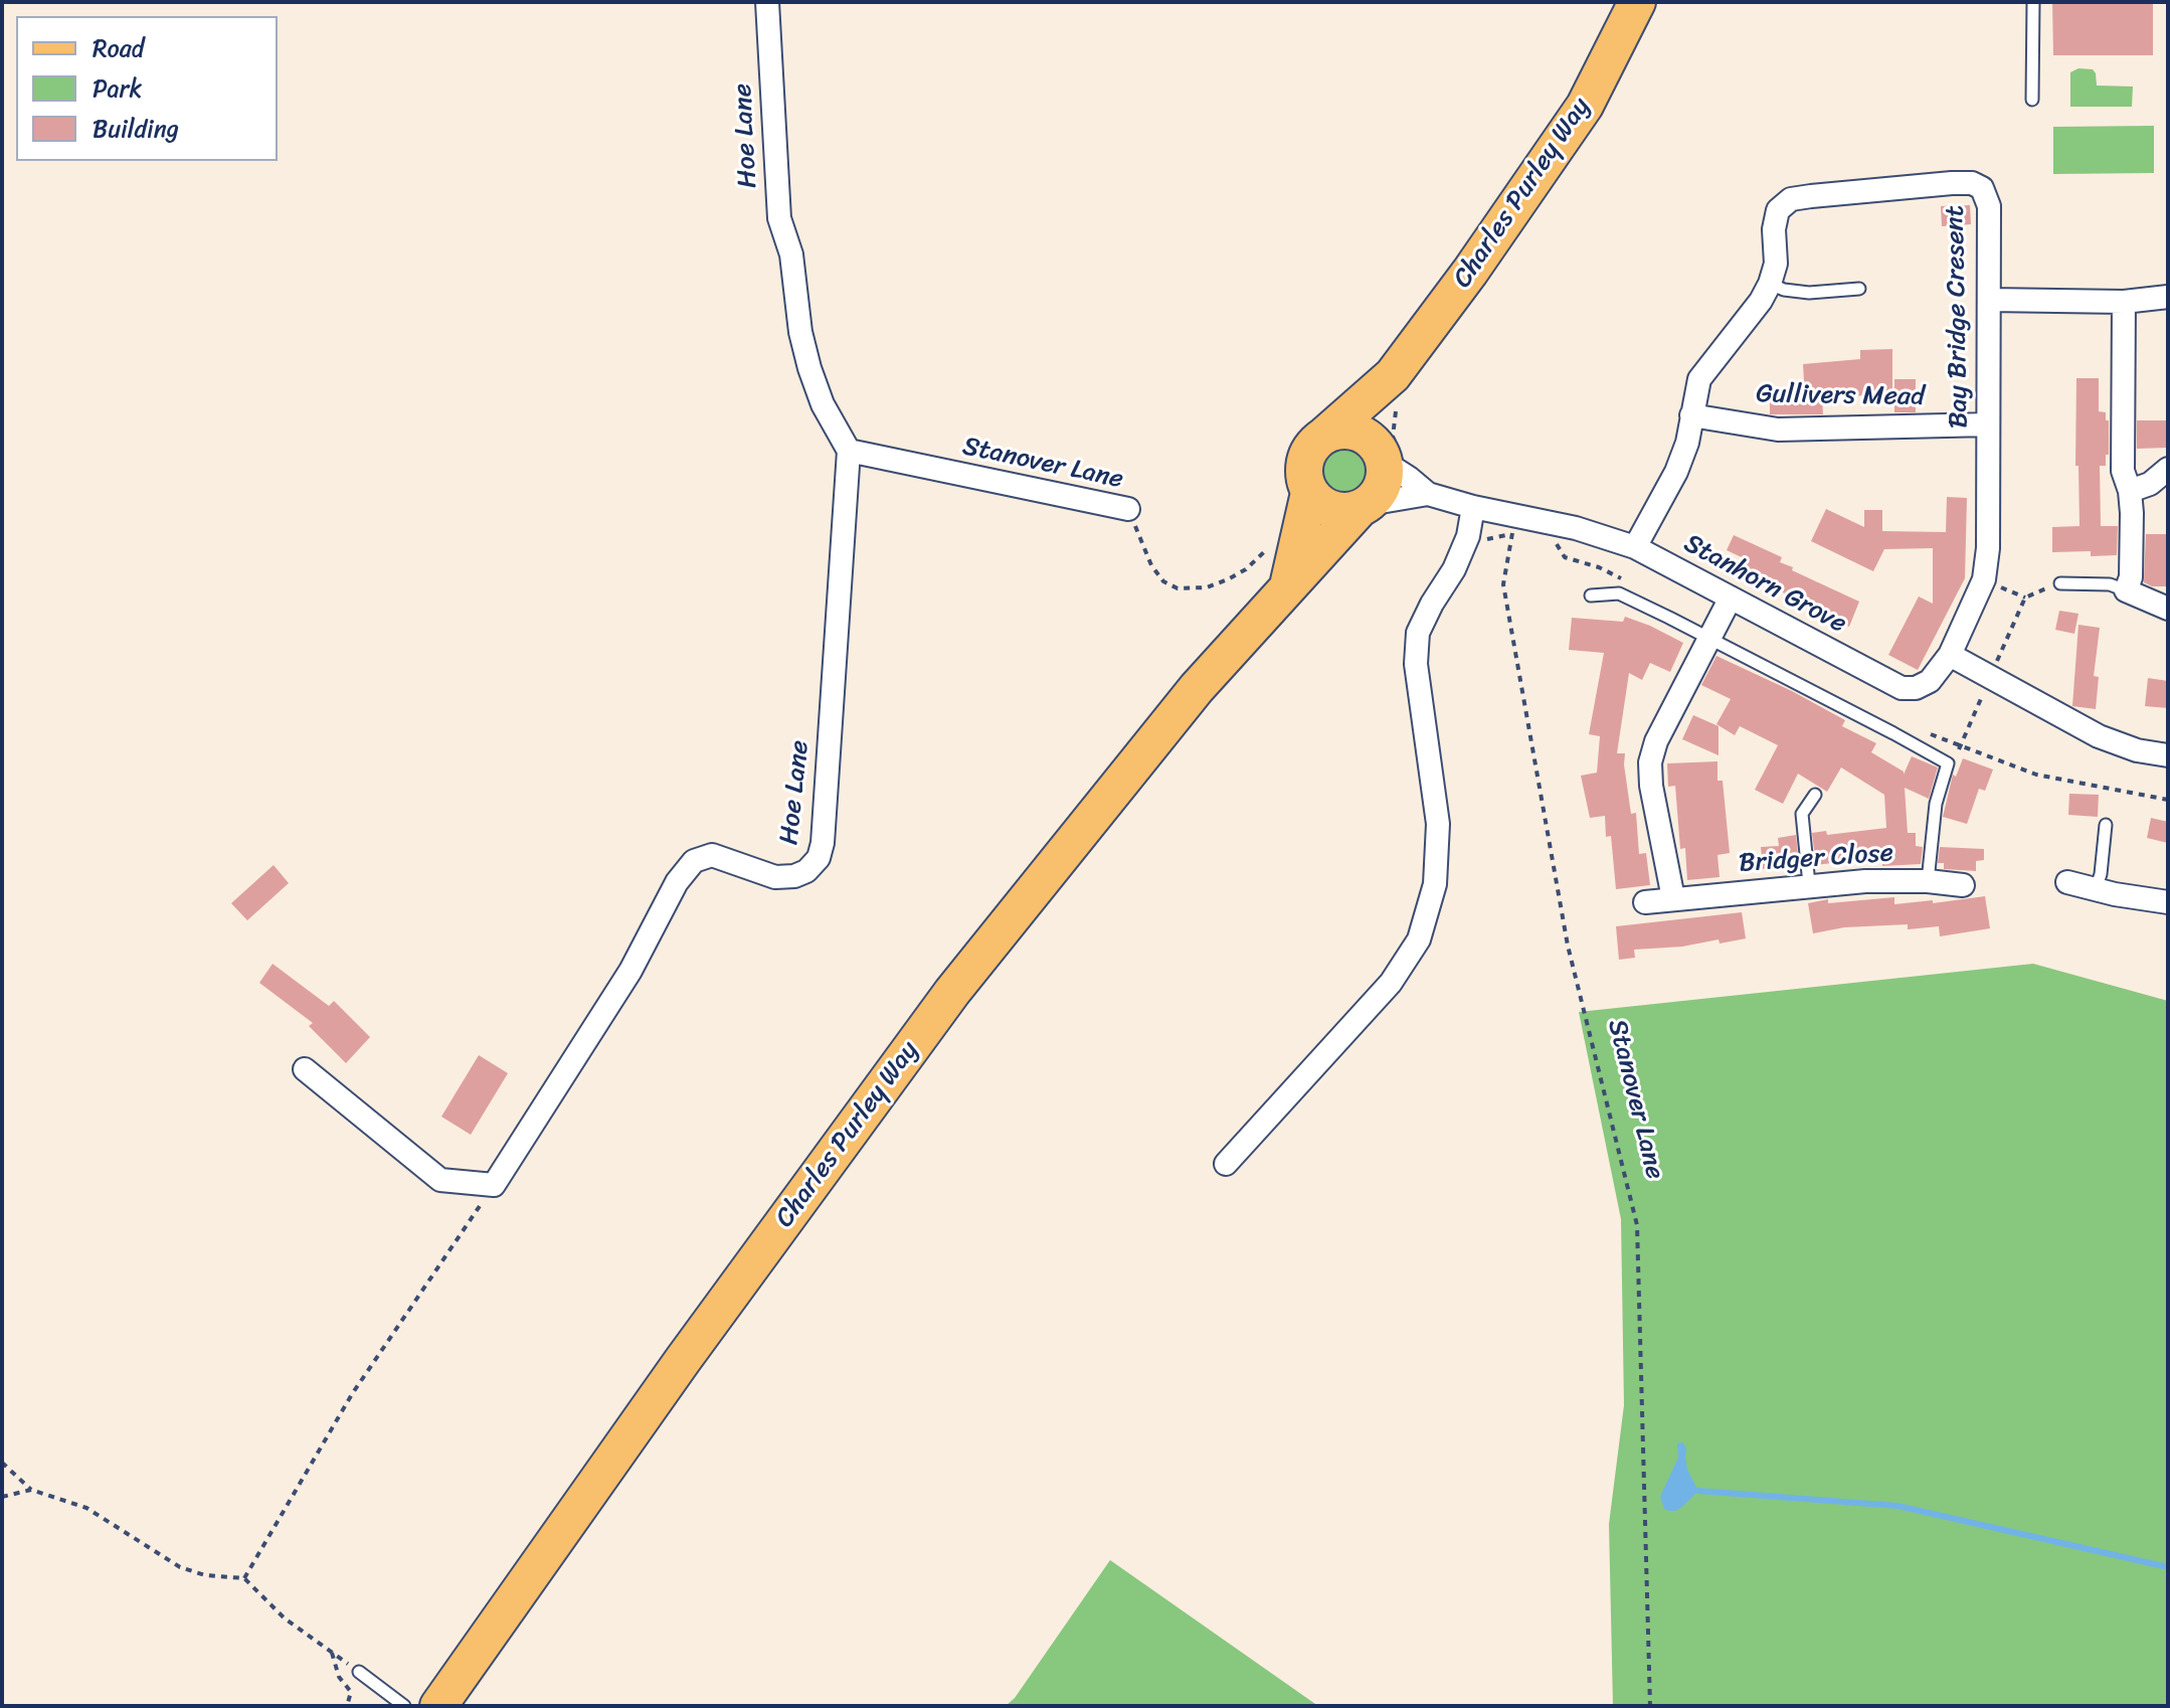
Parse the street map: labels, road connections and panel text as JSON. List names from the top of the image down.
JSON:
{
  "streets": {
    "main road": ["Charles Purley Way"],
    "street": [
      "Hoe Lane",
      "Bay Bridge Cresent",
      "Gullivers Mead",
      "Stanover Lane",
      "Stanhorn Grove",
      "Bridger Close"
    ]
  },
  "crossings": [
    ["Hoe Lane", "Stanover Lane"],
    ["Charles Purley Way", "Stanover Lane"],
    ["Charles Purley Way", "Stanhorn Grove"],
    ["Bay Bridge Cresent", "Gullivers Mead"],
    ["Bay Bridge Cresent", "Stanhorn Grove"],
    ["Stanover Lane", "Stanhorn Grove"]
  ],
  "legend": ["Road", "Park", "Building"]
}
